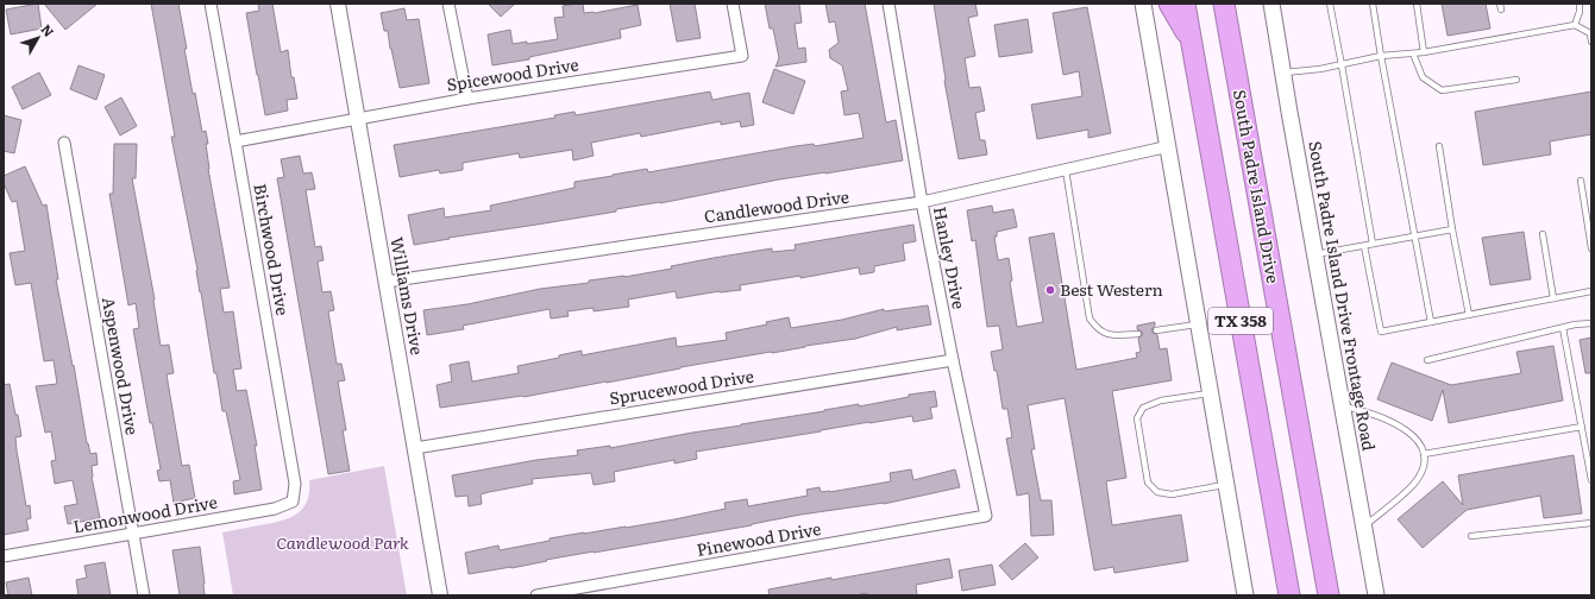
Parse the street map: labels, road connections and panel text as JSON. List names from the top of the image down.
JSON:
{
  "streets": {
    "highway": ["South Padre Island Drive", "TX 358"],
    "main road": ["South Padre Island Drive Frontage Road"],
    "street": [
      "Spicewood Drive",
      "Candlewood Drive",
      "Birchwood Drive",
      "Hanley Drive",
      "Williams Drive",
      "Aspenwood Drive",
      "Sprucewood Drive",
      "Lemonwood Drive",
      "Pinewood Drive"
    ]
  },
  "crossings": [
    ["Spicewood Drive", "Birchwood Drive"],
    ["Spicewood Drive", "Williams Drive"],
    ["Candlewood Drive", "Hanley Drive"],
    ["Candlewood Drive", "Williams Drive"],
    ["Birchwood Drive", "Lemonwood Drive"],
    ["Hanley Drive", "Sprucewood Drive"],
    ["Hanley Drive", "Pinewood Drive"],
    ["Williams Drive", "Sprucewood Drive"],
    ["Aspenwood Drive", "Lemonwood Drive"]
  ],
  "parks": ["Candlewood Park"],
  "places": ["Best Western"],
  "north": "top right"
}
